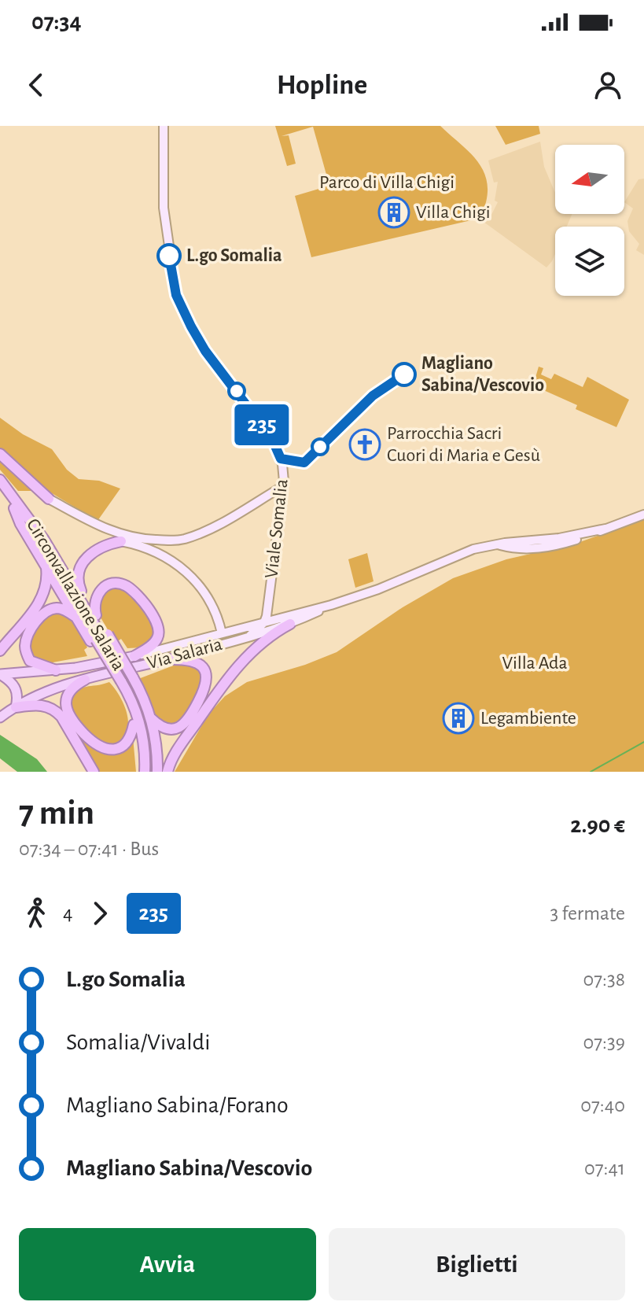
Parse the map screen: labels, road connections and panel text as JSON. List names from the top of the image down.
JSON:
{
  "streets": {
    "highway": ["Circonvallazione Salaria"],
    "main road": ["Viale Somalia", "Via Salaria"]
  },
  "crossings": [
    ["Viale Somalia", "Via Salaria"]
  ],
  "parks": ["Parco di Villa Chigi", "Villa Ada"],
  "places": {
    "building": ["Villa Chigi", "Legambiente"],
    "other": ["L.go Somalia", "Magliano Sabina/Vescovio"],
    "church": ["Parrocchia Sacri Cuori di Maria e Gesù"]
  },
  "lines": ["bus line 235"],
  "north": "left",
  "page": {
    "status": "07:34",
    "header": "Hopline",
    "on_map": "235",
    "heading": ["7 min", "07:34 – 07:41 · Bus", "2.90 €"],
    "legs": ["4", "235", "3 fermate"],
    "list": [
      {
        "name": "L.go Somalia",
        "value": "07:38"
      },
      {
        "name": "Somalia/Vivaldi",
        "value": "07:39"
      },
      {
        "name": "Magliano Sabina/Forano",
        "value": "07:40"
      },
      {
        "name": "Magliano Sabina/Vescovio",
        "value": "07:41"
      }
    ],
    "buttons": ["Avvia", "Biglietti"]
  }
}
